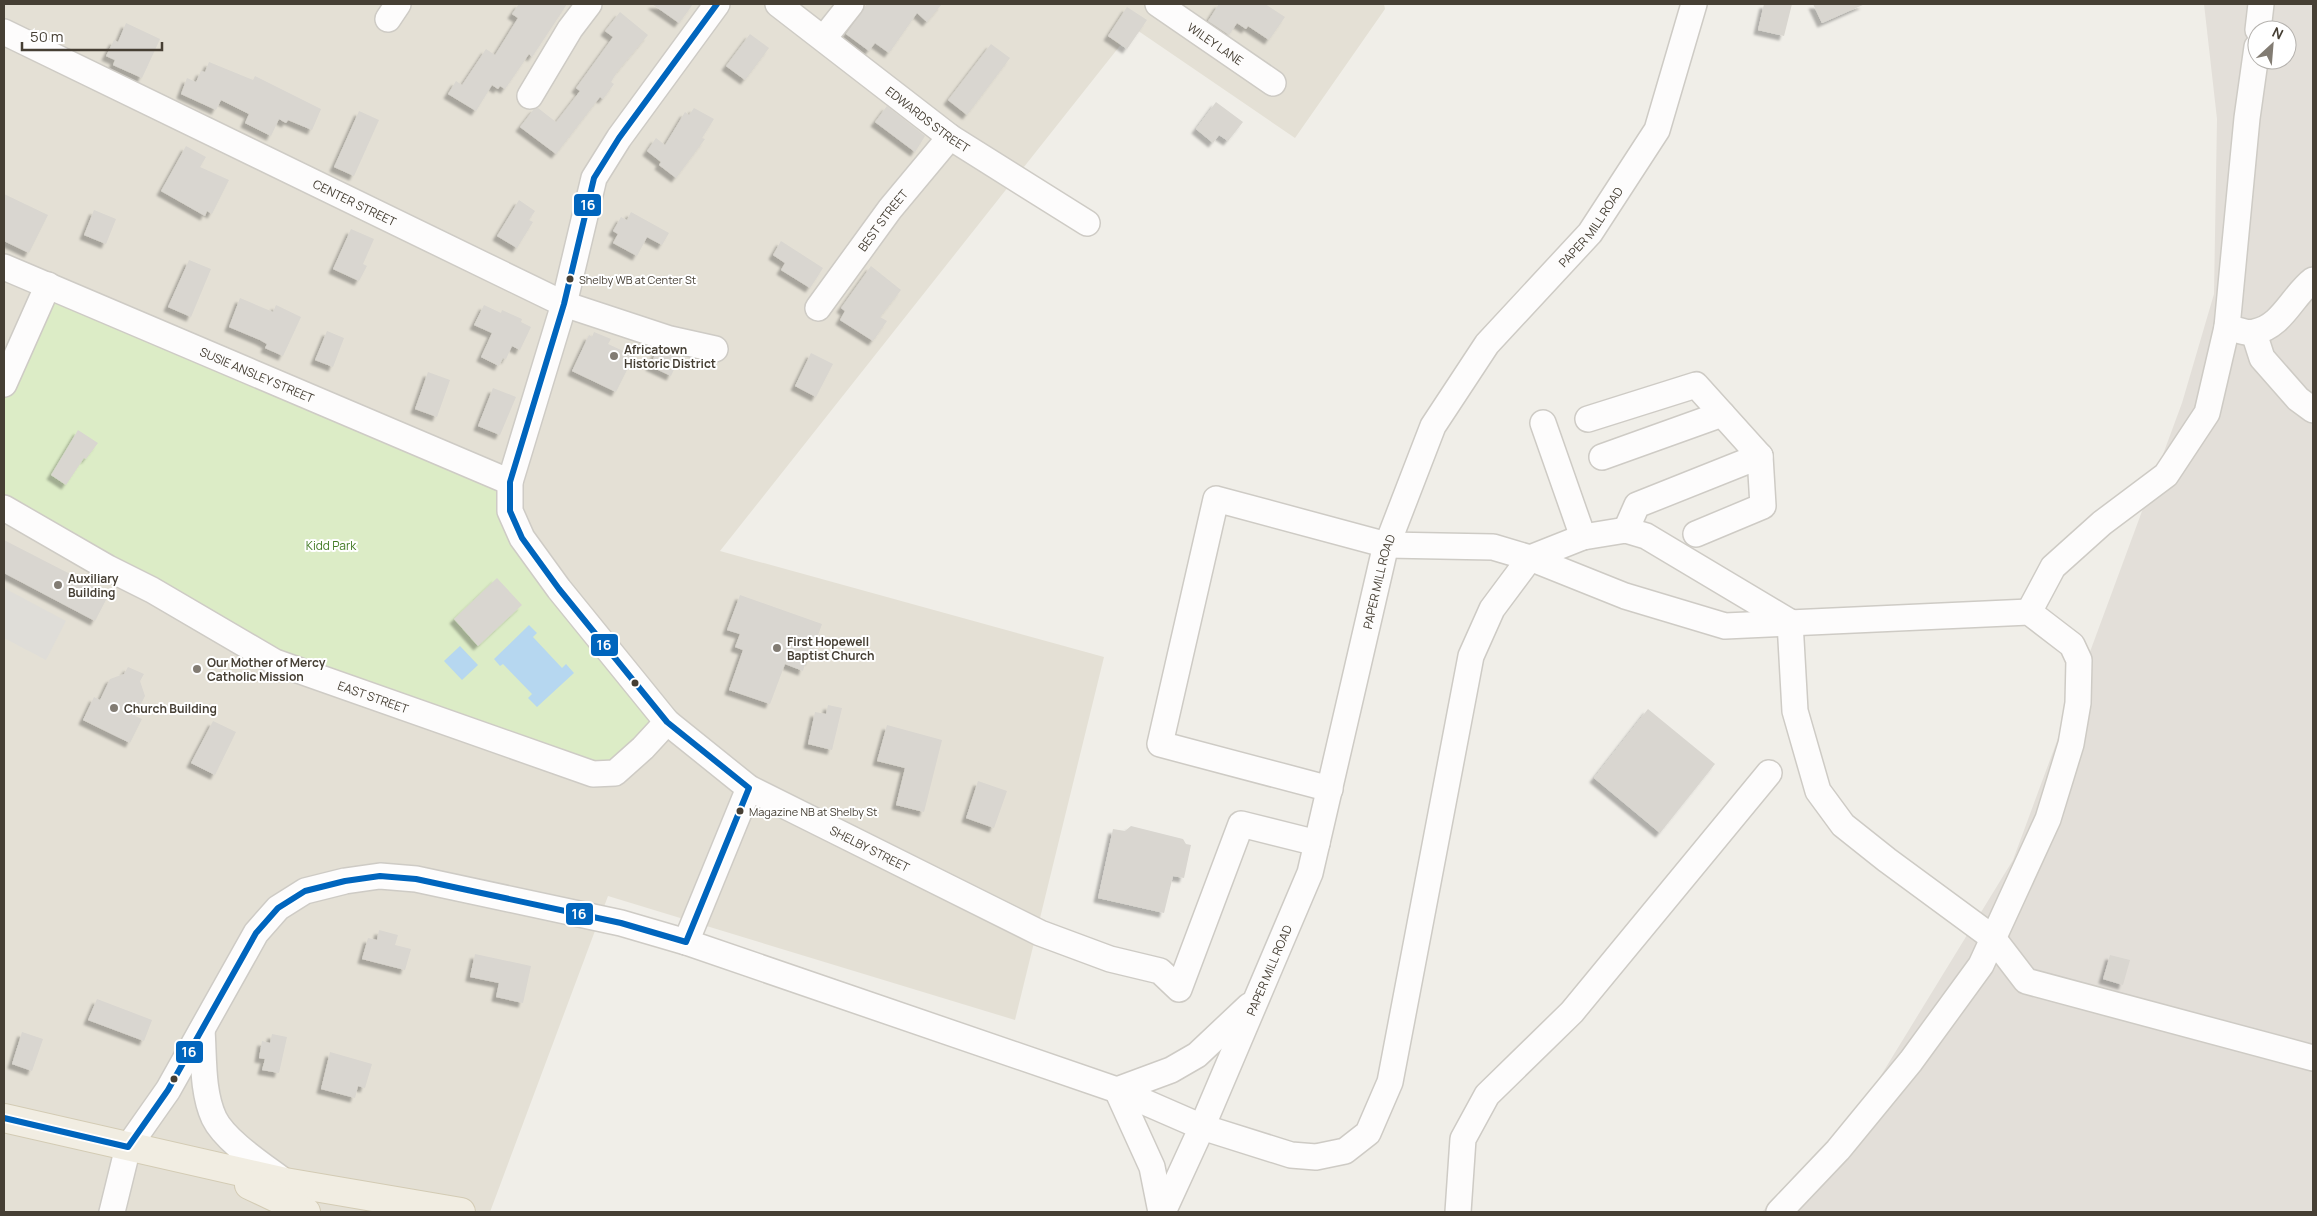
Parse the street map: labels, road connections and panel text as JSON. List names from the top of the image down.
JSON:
{
  "streets": {
    "street": [
      "WILEY LANE",
      "EDWARDS STREET",
      "CENTER STREET",
      "BEST STREET",
      "PAPER MILL ROAD",
      "SUSIE ANSLEY STREET",
      "EAST STREET",
      "SHELBY STREET"
    ]
  },
  "crossings": [
    ["EDWARDS STREET", "BEST STREET"],
    ["CENTER STREET", "SHELBY STREET"],
    ["PAPER MILL ROAD", "SHELBY STREET"],
    ["SUSIE ANSLEY STREET", "SHELBY STREET"],
    ["EAST STREET", "SHELBY STREET"]
  ],
  "parks": ["Kidd Park"],
  "places": [
    "Shelby WB at Center St",
    "Africatown Historic District",
    "Auxiliary Building",
    "First Hopewell Baptist Church",
    "Our Mother of Mercy Catholic Mission",
    "Church Building",
    "Magazine NB at Shelby St"
  ],
  "lines": ["transit line 16"],
  "scale_bar": "50 m",
  "north": "top right"
}
